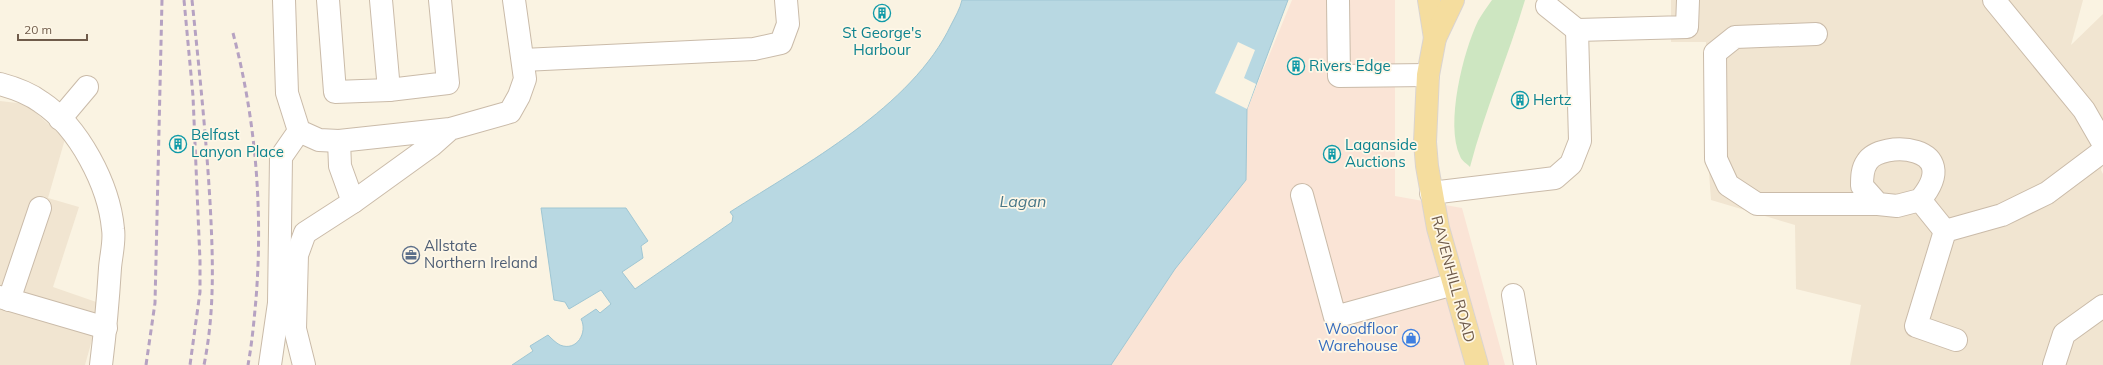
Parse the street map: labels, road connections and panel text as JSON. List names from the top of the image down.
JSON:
{
  "streets": {
    "main road": ["RAVENHILL ROAD"]
  },
  "water": ["Lagan"],
  "places": {
    "building": [
      "St George's Harbour",
      "Rivers Edge",
      "Hertz",
      "Belfast Lanyon Place",
      "Laganside Auctions"
    ],
    "office": ["Allstate Northern Ireland"],
    "shop": ["Woodfloor Warehouse"]
  },
  "scale_bar": "20 m"
}
